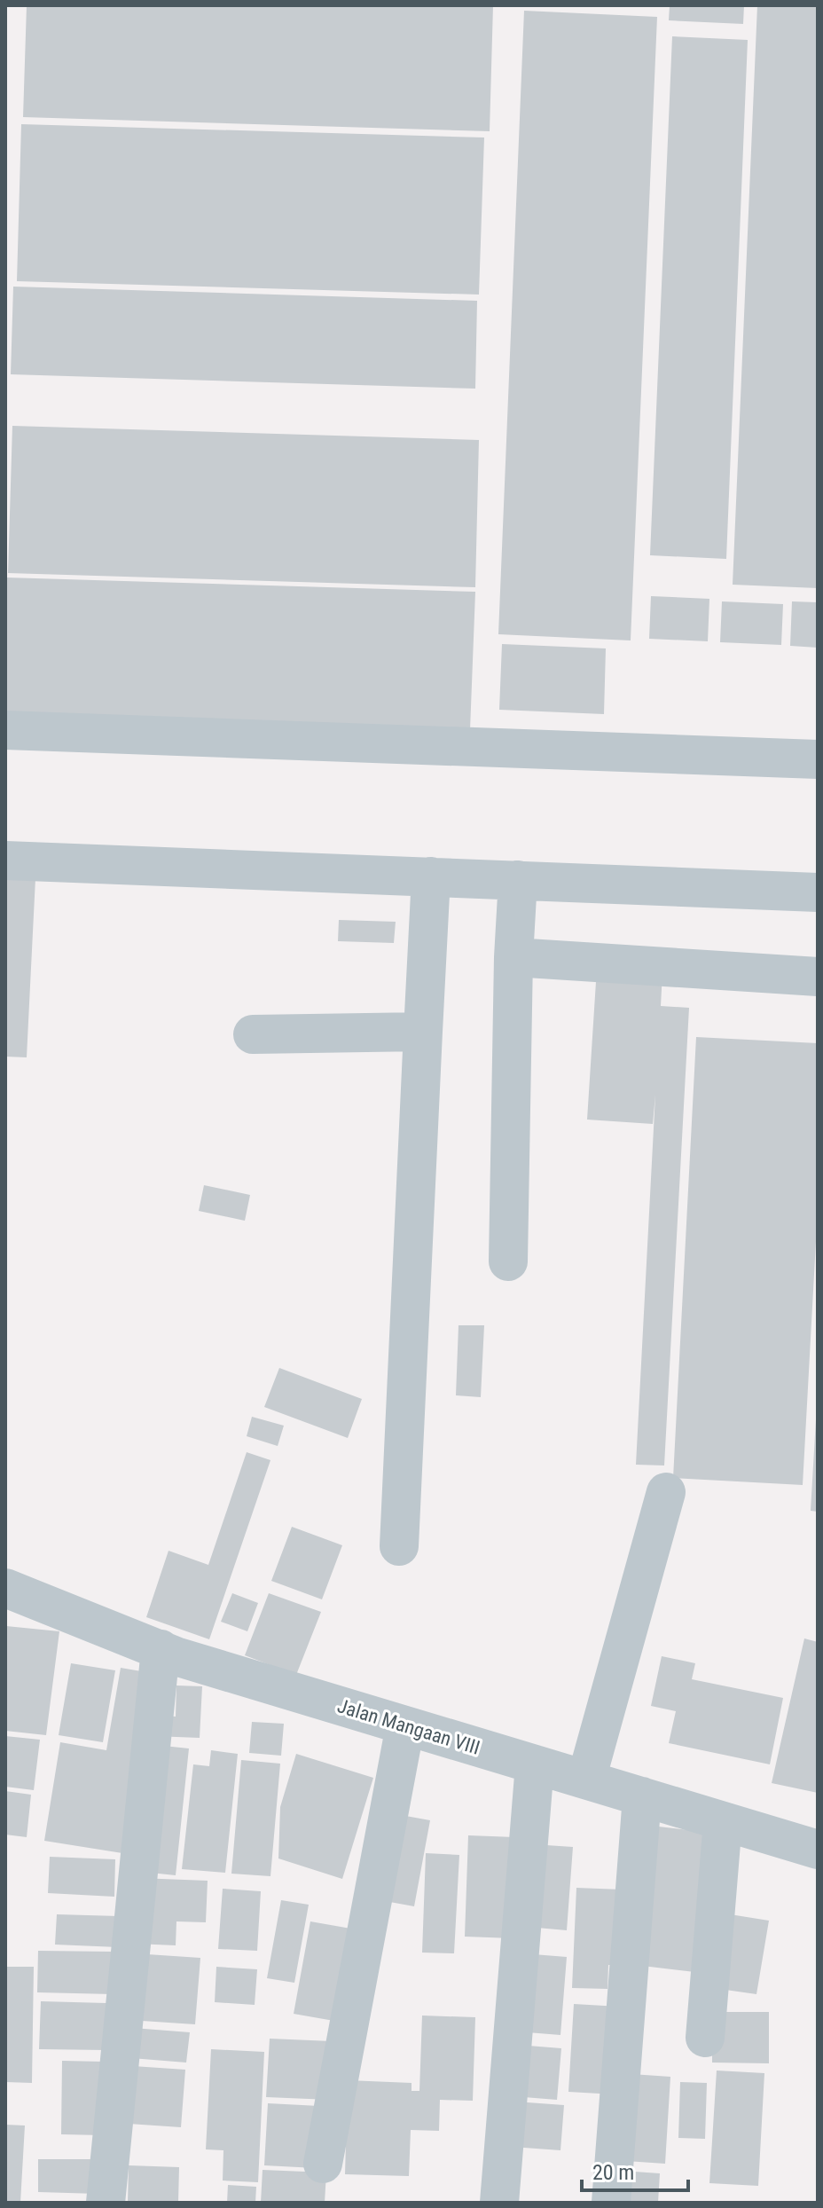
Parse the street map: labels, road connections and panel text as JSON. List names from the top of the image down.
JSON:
{
  "streets": {
    "street": ["Jalan Mangaan VIII"]
  },
  "scale_bar": "20 m"
}
